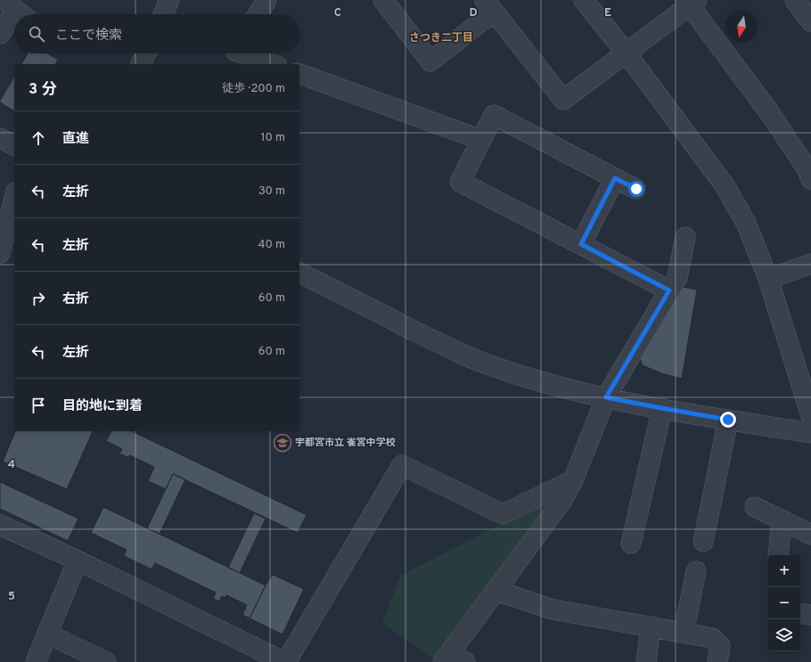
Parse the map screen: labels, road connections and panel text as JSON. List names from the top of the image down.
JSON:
{
  "districts": ["さつき二丁目"],
  "places": {
    "school or university": ["宇都宮市立 雀宮中学校"]
  },
  "north": "bottom",
  "page": {
    "search": "ここで検索",
    "heading": ["3 分", "徒歩 · 200 m"],
    "list": [
      ["直進", "10 m"],
      ["左折", "30 m"],
      ["左折", "40 m"],
      ["右折", "60 m"],
      ["左折", "60 m"],
      "目的地に到着"
    ],
    "map_buttons": ["+", "−"]
  },
  "grid": {
    "columns": ["C", "D", "E"],
    "rows": ["4", "5"]
  }
}
